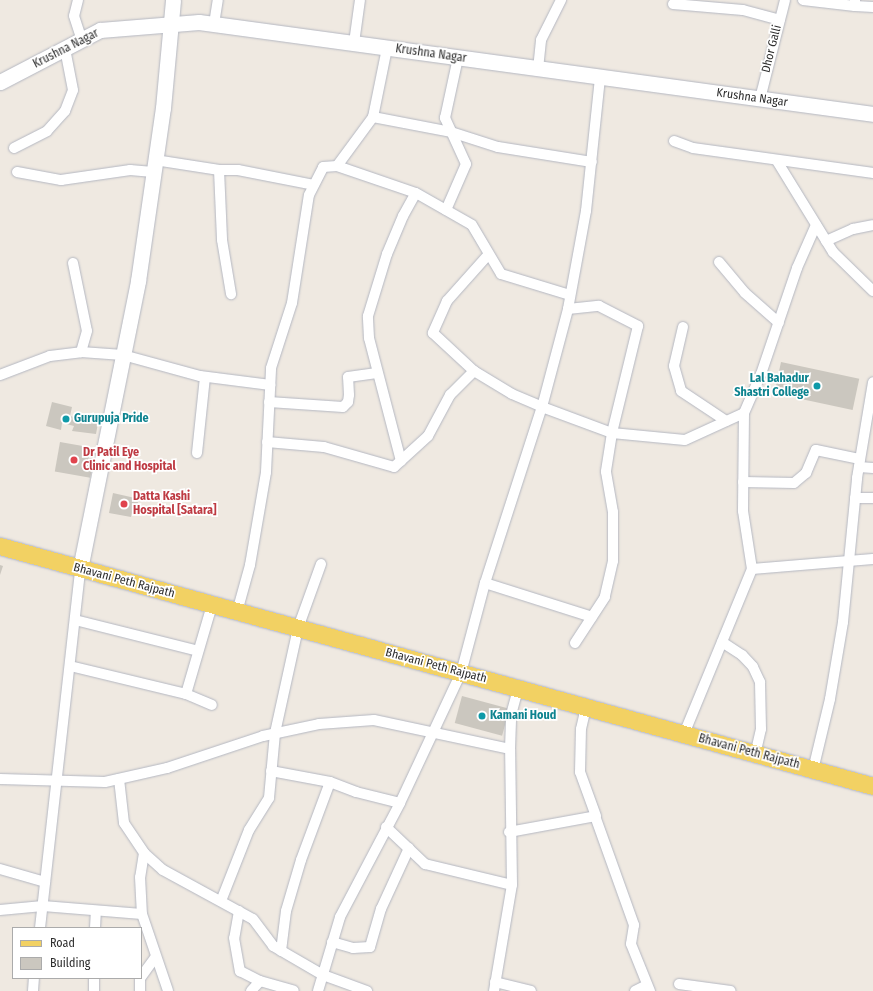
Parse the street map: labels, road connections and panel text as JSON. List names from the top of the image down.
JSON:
{
  "streets": {
    "main road": ["Krushna Nagar", "Bhavani Peth Rajpath"],
    "street": ["Dhor Galli"]
  },
  "crossings": [
    ["Krushna Nagar", "Dhor Galli"]
  ],
  "places": [
    "Lal Bahadur Shastri College",
    "Gurupuja Pride",
    "Dr Patil Eye Clinic and Hospital",
    "Datta Kashi Hospital [Satara]",
    "Kamani Houd"
  ],
  "legend": ["Road", "Building"]
}
